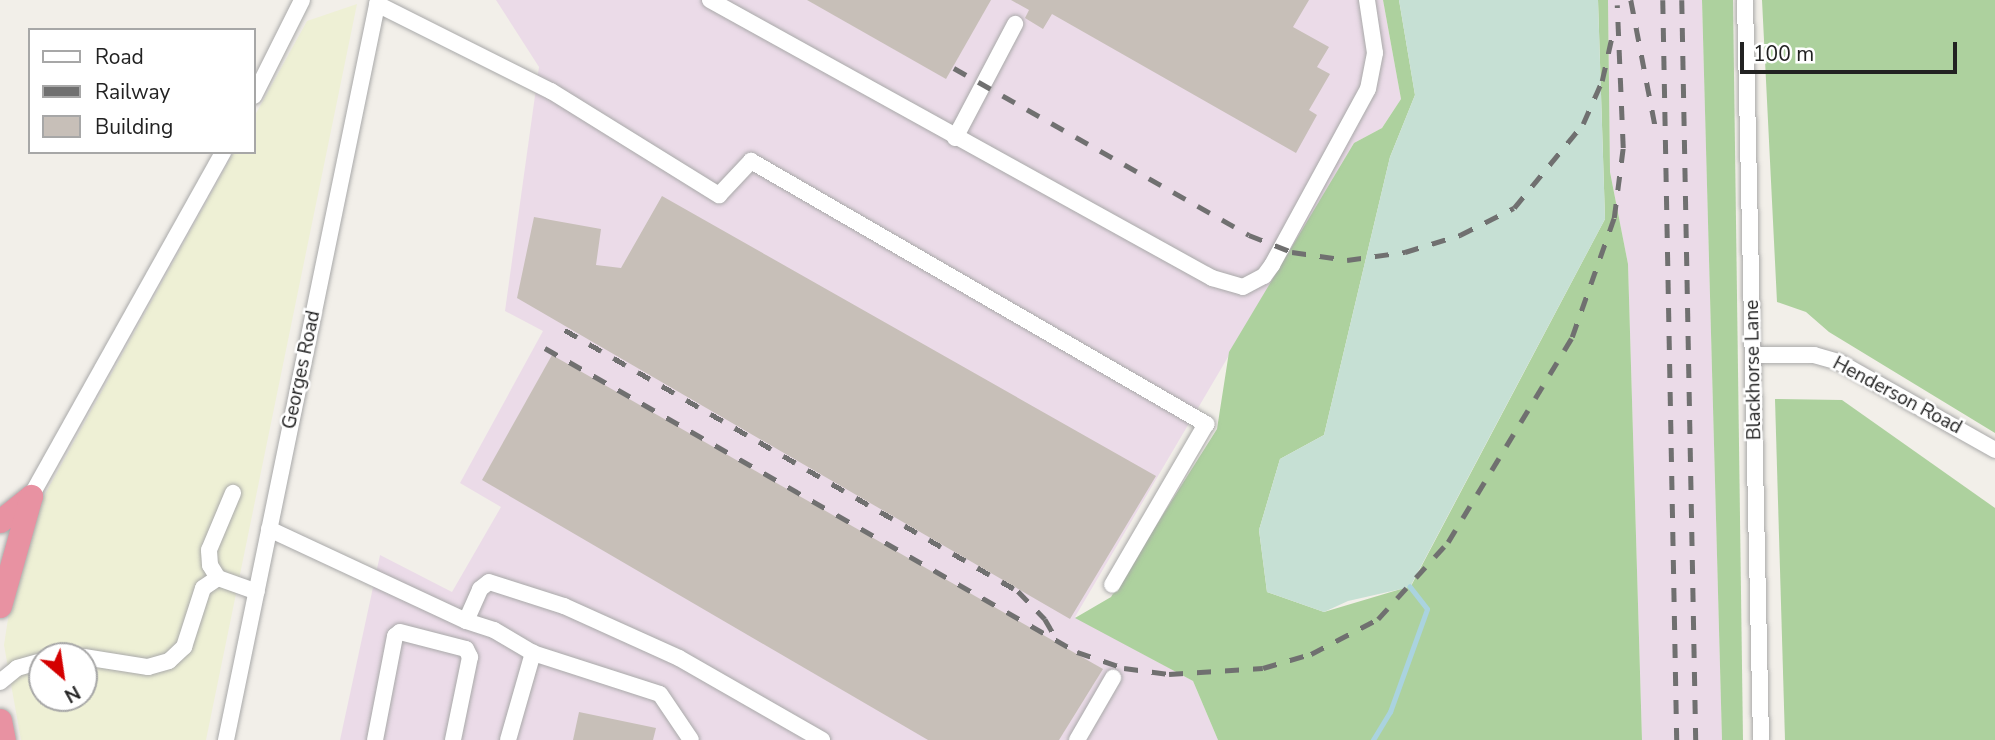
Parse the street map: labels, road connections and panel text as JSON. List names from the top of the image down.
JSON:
{
  "streets": {
    "street": ["Georges Road", "Blackhorse Lane", "Henderson Road"]
  },
  "crossings": [
    ["Blackhorse Lane", "Henderson Road"]
  ],
  "legend": ["Road", "Railway", "Building"],
  "scale_bar": "100 m",
  "north": "bottom right"
}
